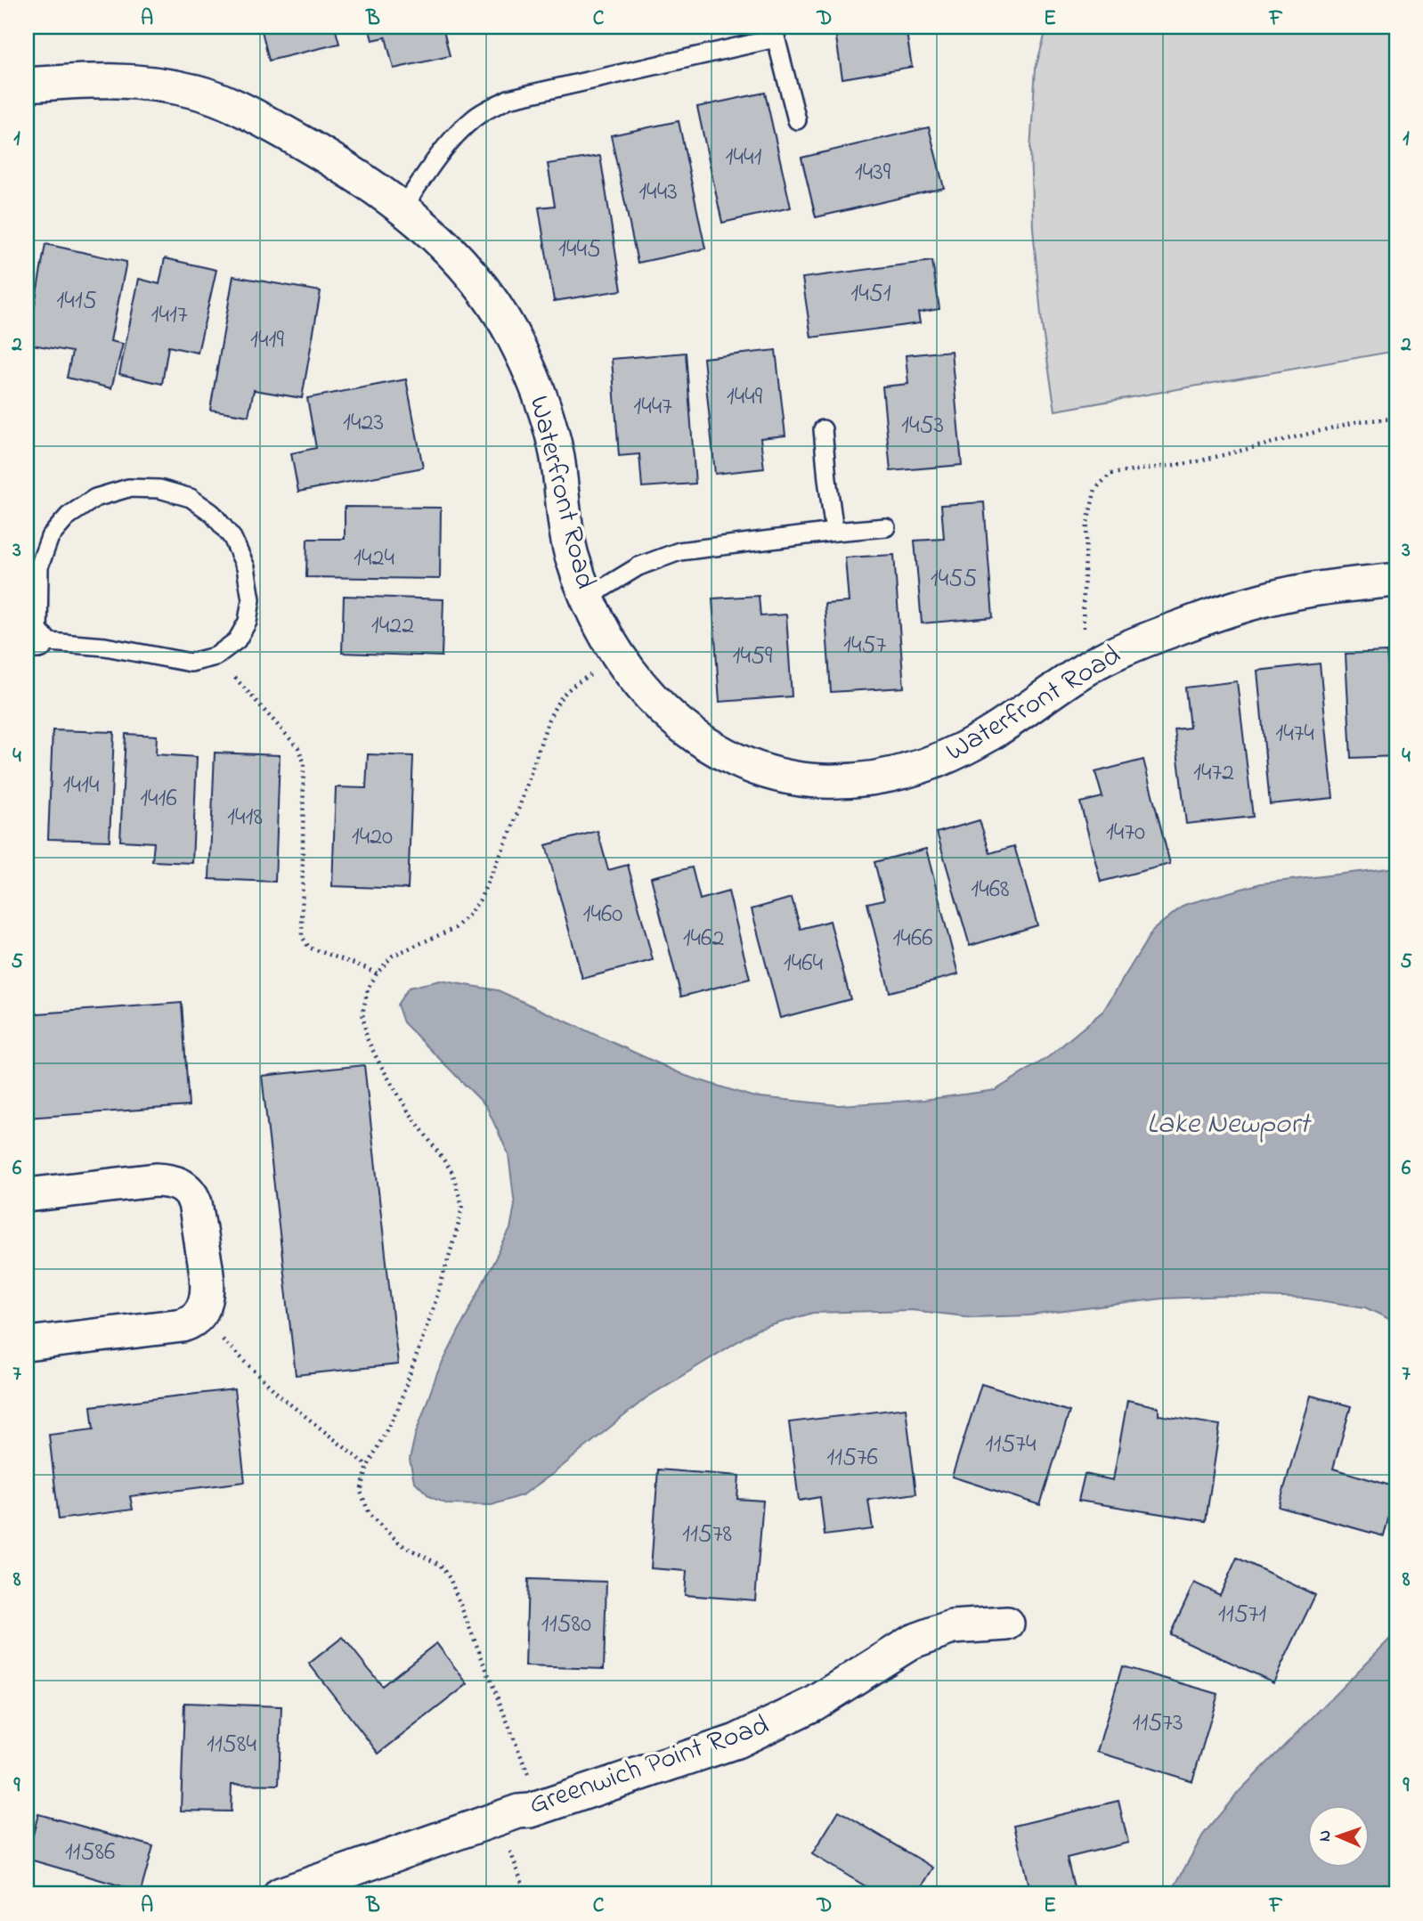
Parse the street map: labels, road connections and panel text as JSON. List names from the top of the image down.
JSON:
{
  "streets": {
    "street": ["Waterfront Road", "Greenwich Point Road"]
  },
  "water": ["Lake Newport"],
  "house_numbers": [
    "1441",
    "1439",
    "1443",
    "1445",
    "1451",
    "1415",
    "1417",
    "1419",
    "1449",
    "1447",
    "1423",
    "1453",
    "1424",
    "1455",
    "1422",
    "1457",
    "1459",
    "1474",
    "1472",
    "1414",
    "1416",
    "1418",
    "1470",
    "1420",
    "1468",
    "1460",
    "1462",
    "1466",
    "1464",
    "11574",
    "11576",
    "11578",
    "11571",
    "11580",
    "11573",
    "11584",
    "11586"
  ],
  "north": "left",
  "grid": {
    "columns": [
      "A",
      "B",
      "C",
      "D",
      "E",
      "F"
    ],
    "rows": [
      "1",
      "2",
      "3",
      "4",
      "5",
      "6",
      "7",
      "8",
      "9"
    ]
  }
}
